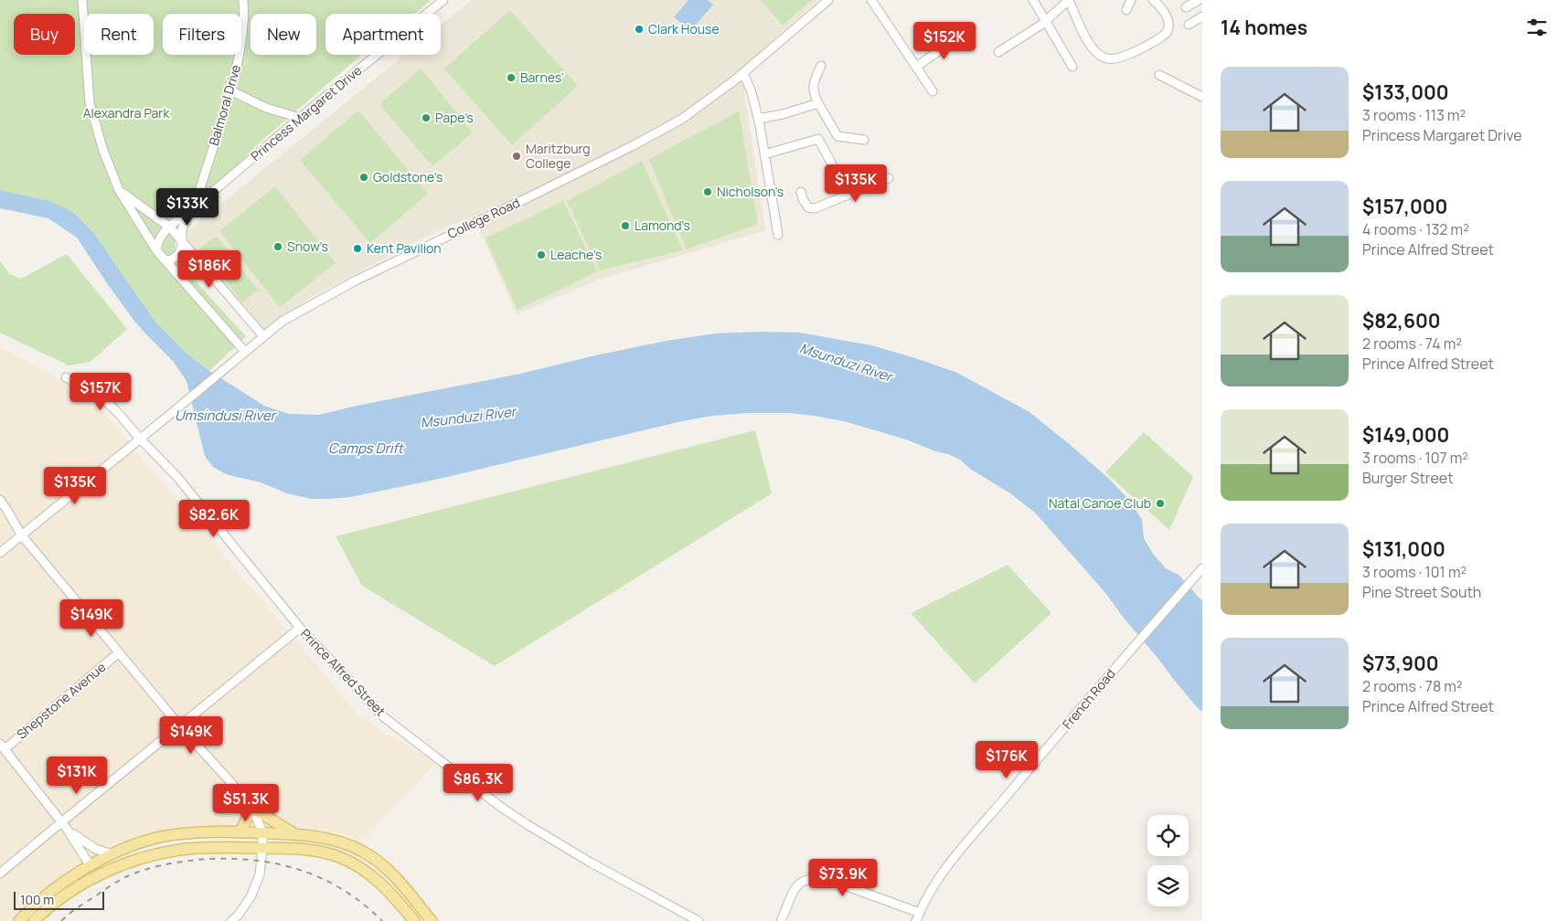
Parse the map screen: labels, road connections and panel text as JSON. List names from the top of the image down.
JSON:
{
  "streets": {
    "street": [
      "Balmoral Drive",
      "Princess Margaret Drive",
      "College Road",
      "Prince Alfred Street",
      "French Road",
      "Shepstone Avenue"
    ]
  },
  "crossings": [
    ["Balmoral Drive", "Princess Margaret Drive"],
    ["College Road", "Prince Alfred Street"]
  ],
  "water": ["Msunduzi River", "Umsindusi River", "Camps Drift"],
  "parks": ["Alexandra Park"],
  "places": [
    "Clark House",
    "Barnes'",
    "Pape's",
    "Maritzburg College",
    "Goldstone's",
    "Nicholson's",
    "Lamond's",
    "Snow's",
    "Kent Pavilion",
    "Leache's",
    "Natal Canoe Club"
  ],
  "scale_bar": "100 m",
  "page": {
    "heading": "14 homes",
    "chip": [
      "Buy",
      "Rent",
      "Filters",
      "New",
      "Apartment"
    ],
    "price": [
      "$152K",
      "$135K",
      "$133K",
      "$186K",
      "$157K",
      "$135K",
      "$82.6K",
      "$149K",
      "$149K",
      "$176K",
      "$131K",
      "$86.3K",
      "$51.3K",
      "$73.9K"
    ],
    "list": [
      {
        "name": "$133,000",
        "note": "3 rooms · 113 m² · Princess Margaret Drive"
      },
      {
        "name": "$157,000",
        "note": "4 rooms · 132 m² · Prince Alfred Street"
      },
      {
        "name": "$82,600",
        "note": "2 rooms · 74 m² · Prince Alfred Street"
      },
      {
        "name": "$149,000",
        "note": "3 rooms · 107 m² · Burger Street"
      },
      {
        "name": "$131,000",
        "note": "3 rooms · 101 m² · Pine Street South"
      },
      {
        "name": "$73,900",
        "note": "2 rooms · 78 m² · Prince Alfred Street"
      }
    ],
    "scale": "100 m"
  }
}
